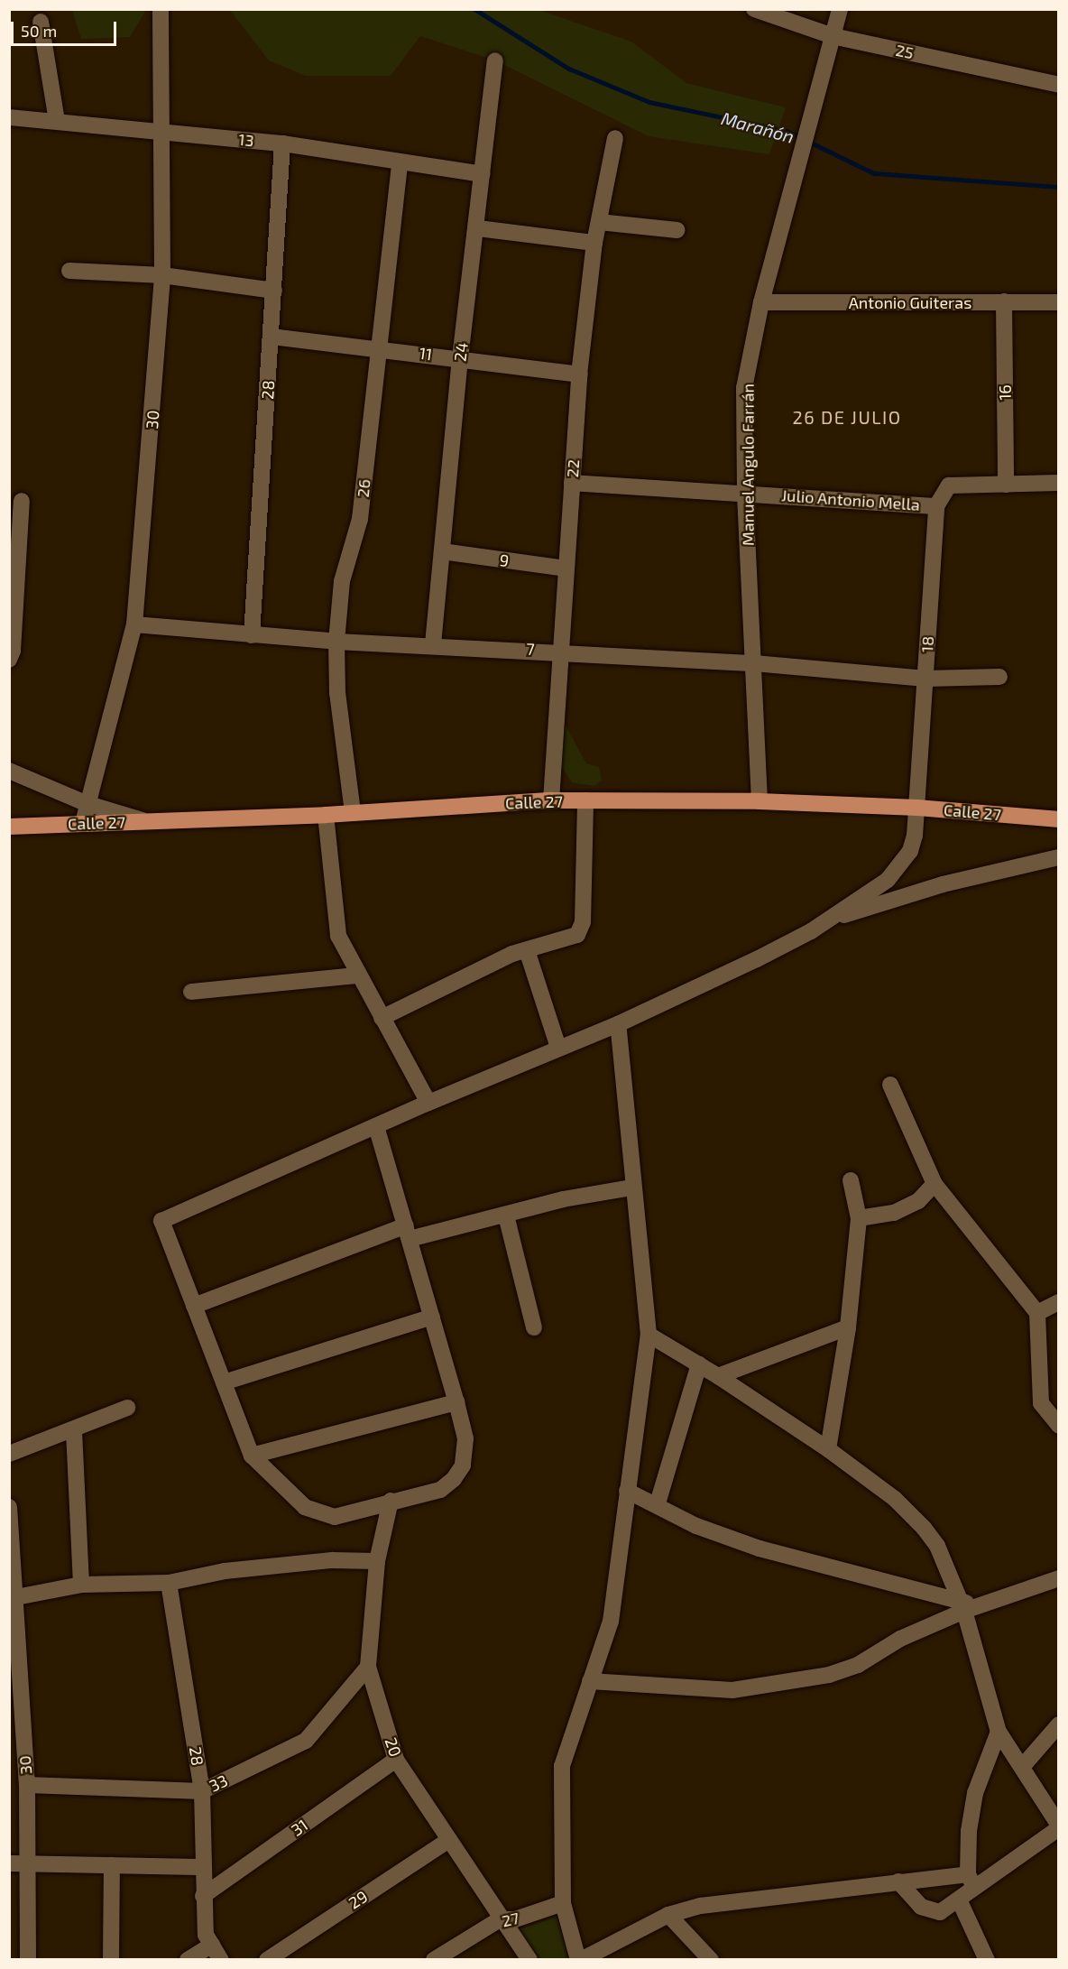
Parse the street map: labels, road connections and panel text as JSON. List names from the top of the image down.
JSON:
{
  "streets": {
    "main road": ["Calle 27"],
    "street": [
      "25",
      "13",
      "Antonio Guiteras",
      "24",
      "11",
      "28",
      "16",
      "30",
      "Manuel Angulo Farrán",
      "22",
      "26",
      "Julio Antonio Mella",
      "9",
      "18",
      "7",
      "20",
      "33",
      "31",
      "29",
      "27"
    ]
  },
  "crossings": [
    ["25", "Manuel Angulo Farrán"],
    ["13", "24"],
    ["13", "28"],
    ["13", "30"],
    ["13", "26"],
    ["Antonio Guiteras", "16"],
    ["Antonio Guiteras", "Manuel Angulo Farrán"],
    ["24", "11"],
    ["24", "9"],
    ["24", "7"],
    ["11", "28"],
    ["11", "22"],
    ["11", "26"],
    ["28", "7"],
    ["28", "33"],
    ["28", "31"],
    ["16", "18"],
    ["30", "7"],
    ["30", "Calle 27"],
    ["30", "33"],
    ["Manuel Angulo Farrán", "Julio Antonio Mella"],
    ["Manuel Angulo Farrán", "7"],
    ["Manuel Angulo Farrán", "Calle 27"],
    ["22", "Julio Antonio Mella"],
    ["22", "9"],
    ["22", "7"],
    ["22", "Calle 27"],
    ["26", "7"],
    ["26", "Calle 27"],
    ["Julio Antonio Mella", "18"],
    ["18", "7"],
    ["18", "Calle 27"],
    ["20", "33"],
    ["20", "31"],
    ["20", "29"],
    ["20", "27"]
  ],
  "districts": ["26 DE JULIO"],
  "water": ["Marañón"],
  "scale_bar": "50 m"
}
